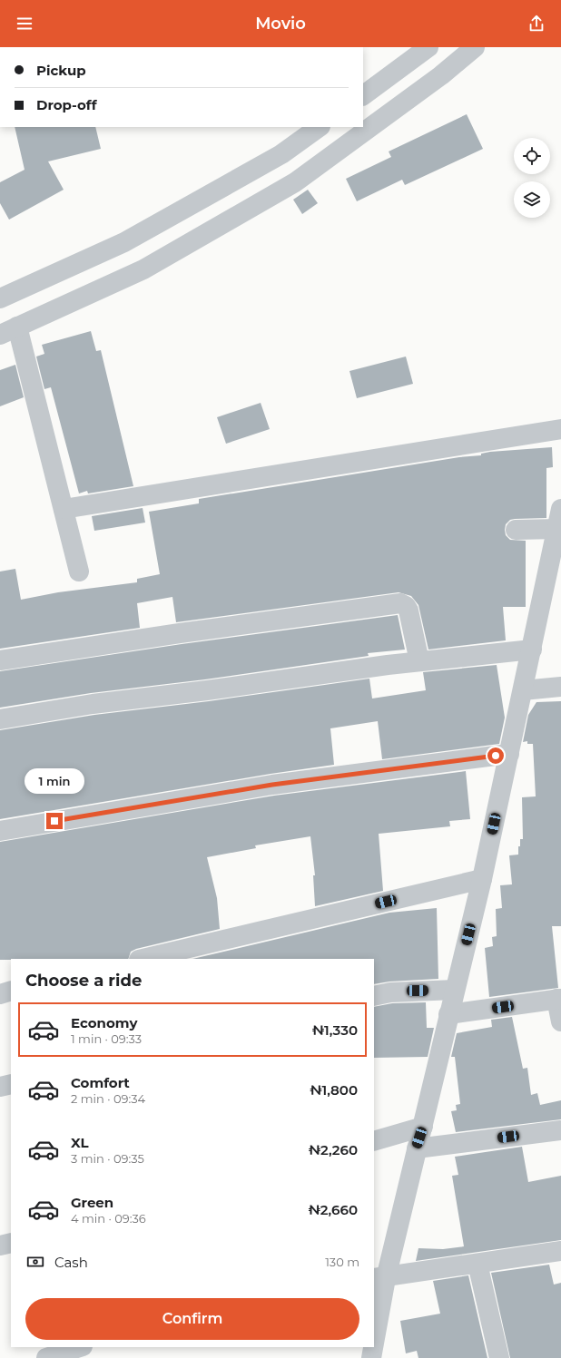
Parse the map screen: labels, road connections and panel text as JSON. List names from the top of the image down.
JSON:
{
  "page": {
    "header": "Movio",
    "banner": ["Pickup", "Drop-off"],
    "bubble": "1 min",
    "heading": "Choose a ride",
    "list": [
      {
        "name": "Economy",
        "note": "1 min · 09:33",
        "value": "₦1,330"
      },
      {
        "name": "Comfort",
        "note": "2 min · 09:34",
        "value": "₦1,800"
      },
      {
        "name": "XL",
        "note": "3 min · 09:35",
        "value": "₦2,260"
      },
      {
        "name": "Green",
        "note": "4 min · 09:36",
        "value": "₦2,660"
      }
    ],
    "pay": ["Cash", "130 m"],
    "buttons": "Confirm"
  }
}
